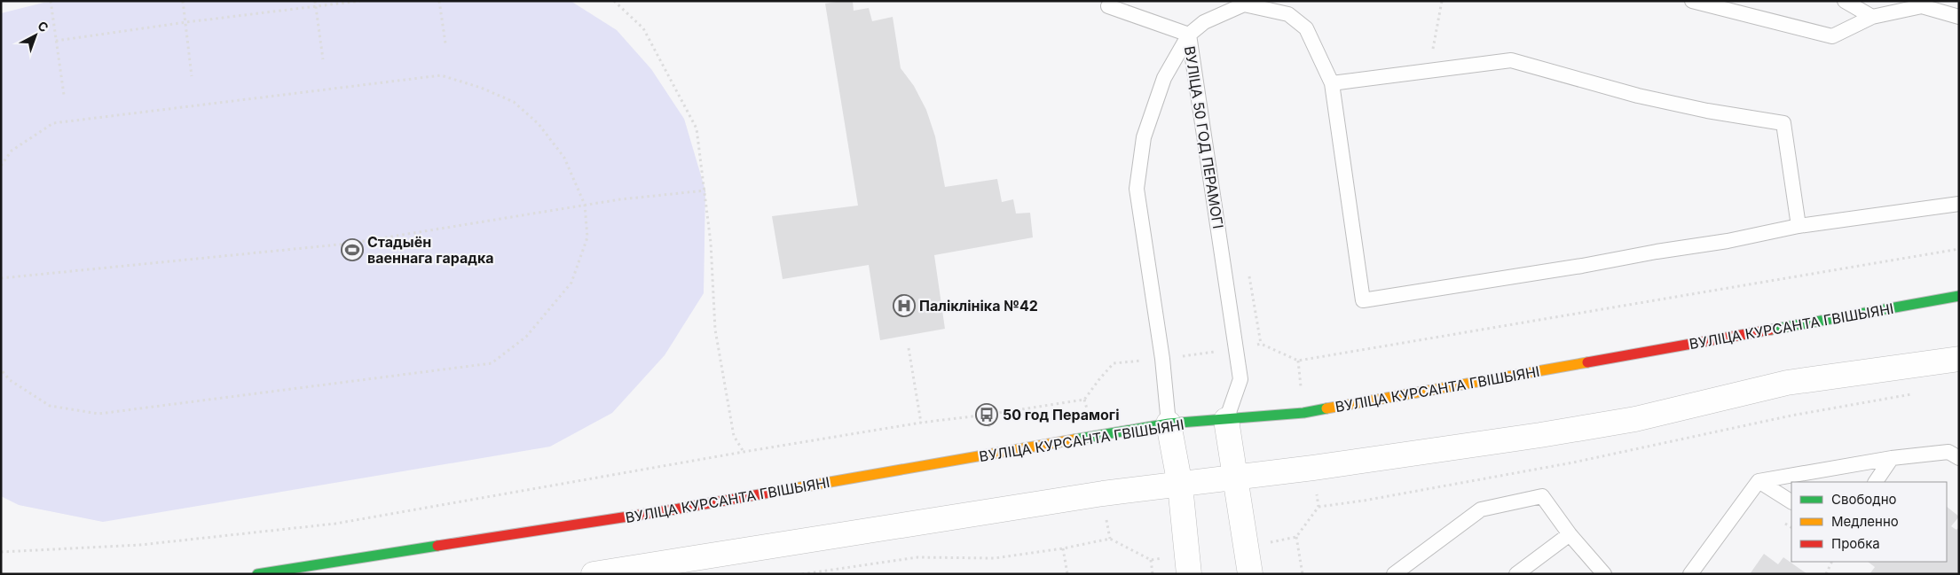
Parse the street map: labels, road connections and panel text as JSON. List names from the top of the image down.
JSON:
{
  "streets": {
    "street": ["ВУЛІЦА 50 ГОД ПЕРАМОГІ", "ВУЛІЦА КУРСАНТА ГВІШЫЯНІ"]
  },
  "crossings": [
    ["ВУЛІЦА 50 ГОД ПЕРАМОГІ", "ВУЛІЦА КУРСАНТА ГВІШЫЯНІ"]
  ],
  "places": {
    "sports": ["Стадыён ваеннага гарадка"],
    "hospital": ["Паліклініка №42"],
    "bus stop": ["50 год Перамогі"]
  },
  "legend": ["Свободно", "Медленно", "Пробка"],
  "north": "top right"
}
